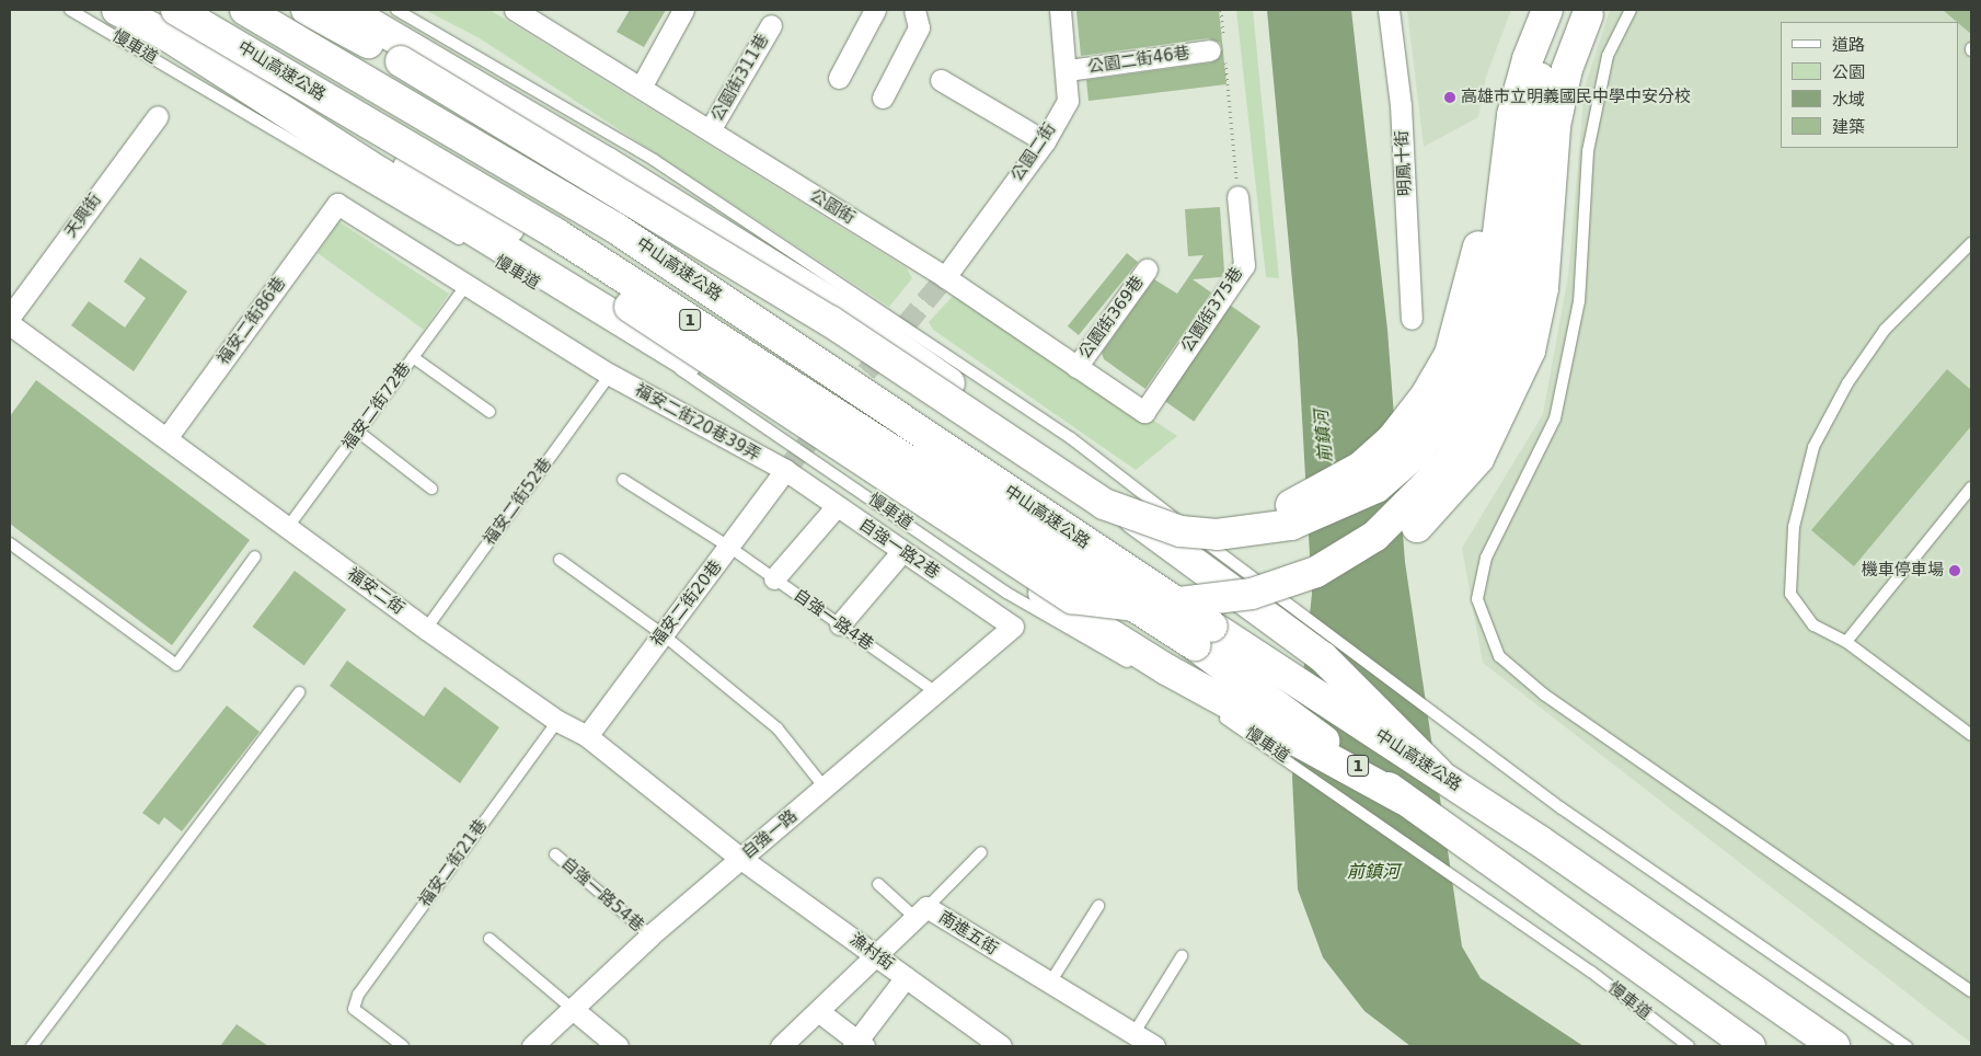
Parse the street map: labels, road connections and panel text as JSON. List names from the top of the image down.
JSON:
{
  "streets": {
    "highway": ["中山高速公路", "1"],
    "street": [
      "公園二街46巷",
      "公園街311巷",
      "公園二街",
      "明鳳十街",
      "公園街",
      "天興街",
      "公園街375巷",
      "公園街369巷",
      "福安二街86巷",
      "福安二街20巷39弄",
      "自強一路2巷",
      "福安二街",
      "福安二街20巷",
      "自強一路",
      "南進五街",
      "漁村街"
    ],
    "lane": [
      "慢車道",
      "福安二街72巷",
      "福安二街52巷",
      "自強一路4巷",
      "福安二街21巷",
      "自強一路54巷"
    ]
  },
  "crossings": [
    ["公園二街46巷", "公園二街"],
    ["公園街311巷", "公園街"],
    ["公園二街", "公園街"],
    ["公園街", "公園街375巷"],
    ["公園街", "公園街369巷"],
    ["福安二街86巷", "福安二街20巷39弄"],
    ["福安二街86巷", "福安二街"],
    ["福安二街72巷", "福安二街20巷39弄"],
    ["福安二街72巷", "福安二街"],
    ["福安二街20巷39弄", "福安二街52巷"],
    ["福安二街20巷39弄", "自強一路2巷"],
    ["福安二街20巷39弄", "福安二街20巷"],
    ["福安二街52巷", "福安二街"],
    ["自強一路2巷", "福安二街20巷"],
    ["自強一路2巷", "自強一路"],
    ["福安二街", "福安二街20巷"],
    ["福安二街", "自強一路"],
    ["福安二街", "福安二街21巷"],
    ["福安二街", "漁村街"],
    ["福安二街20巷", "自強一路4巷"],
    ["自強一路4巷", "自強一路"],
    ["自強一路", "自強一路54巷"],
    ["自強一路", "漁村街"],
    ["南進五街", "漁村街"]
  ],
  "water": ["前鎮河"],
  "places": ["高雄市立明義國民中學中安分校", "機車停車場"],
  "legend": [
    "道路",
    "公園",
    "水域",
    "建築"
  ]
}
